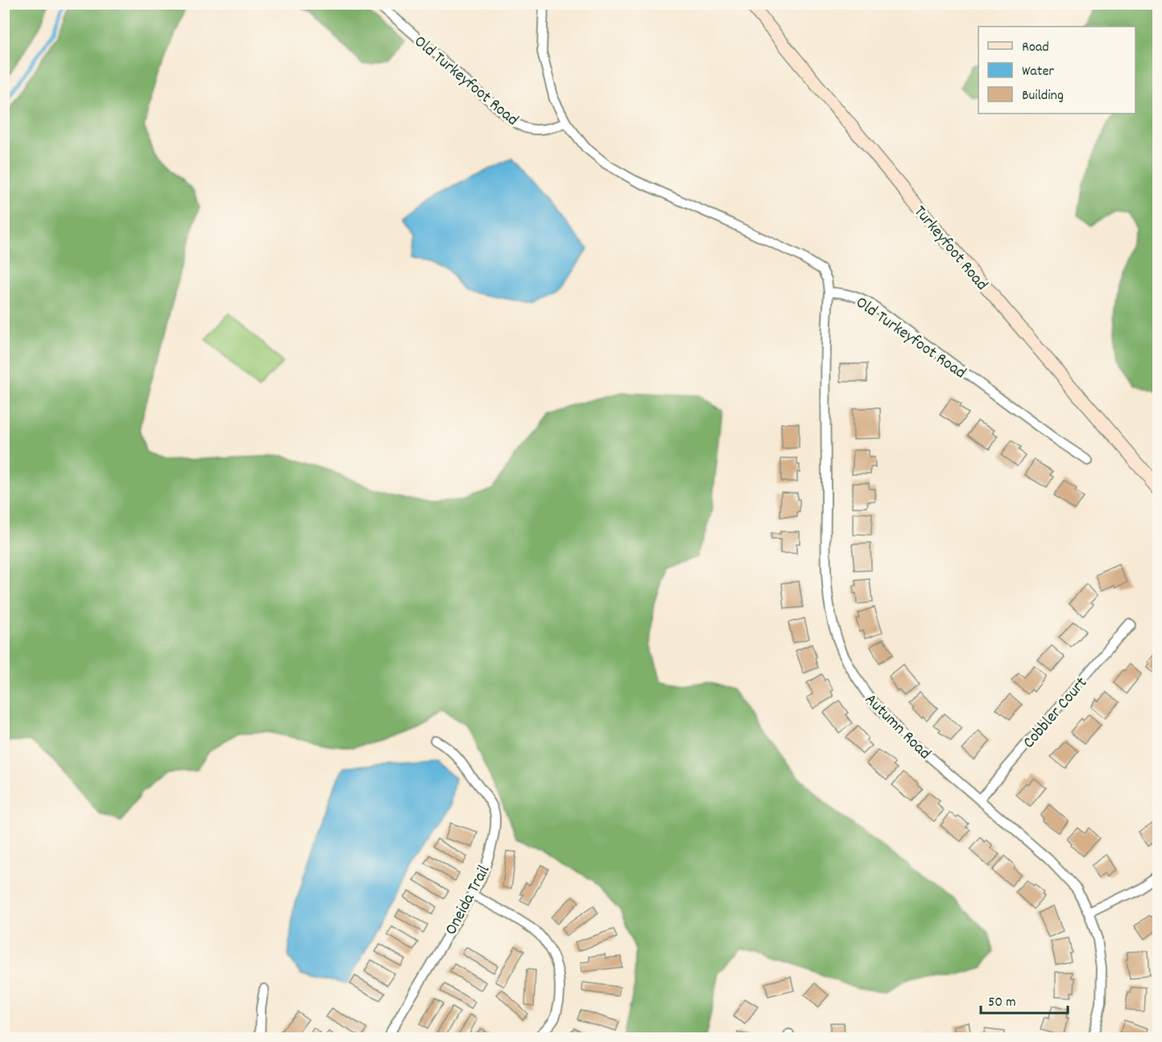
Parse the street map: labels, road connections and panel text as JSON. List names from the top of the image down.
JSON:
{
  "streets": {
    "main road": ["Turkeyfoot Road"],
    "street": [
      "Old Turkeyfoot Road",
      "Cobbler Court",
      "Autumn Road",
      "Oneida Trail"
    ]
  },
  "crossings": [
    ["Old Turkeyfoot Road", "Autumn Road"],
    ["Cobbler Court", "Autumn Road"]
  ],
  "legend": ["Road", "Water", "Building"],
  "scale_bar": "50 m"
}
